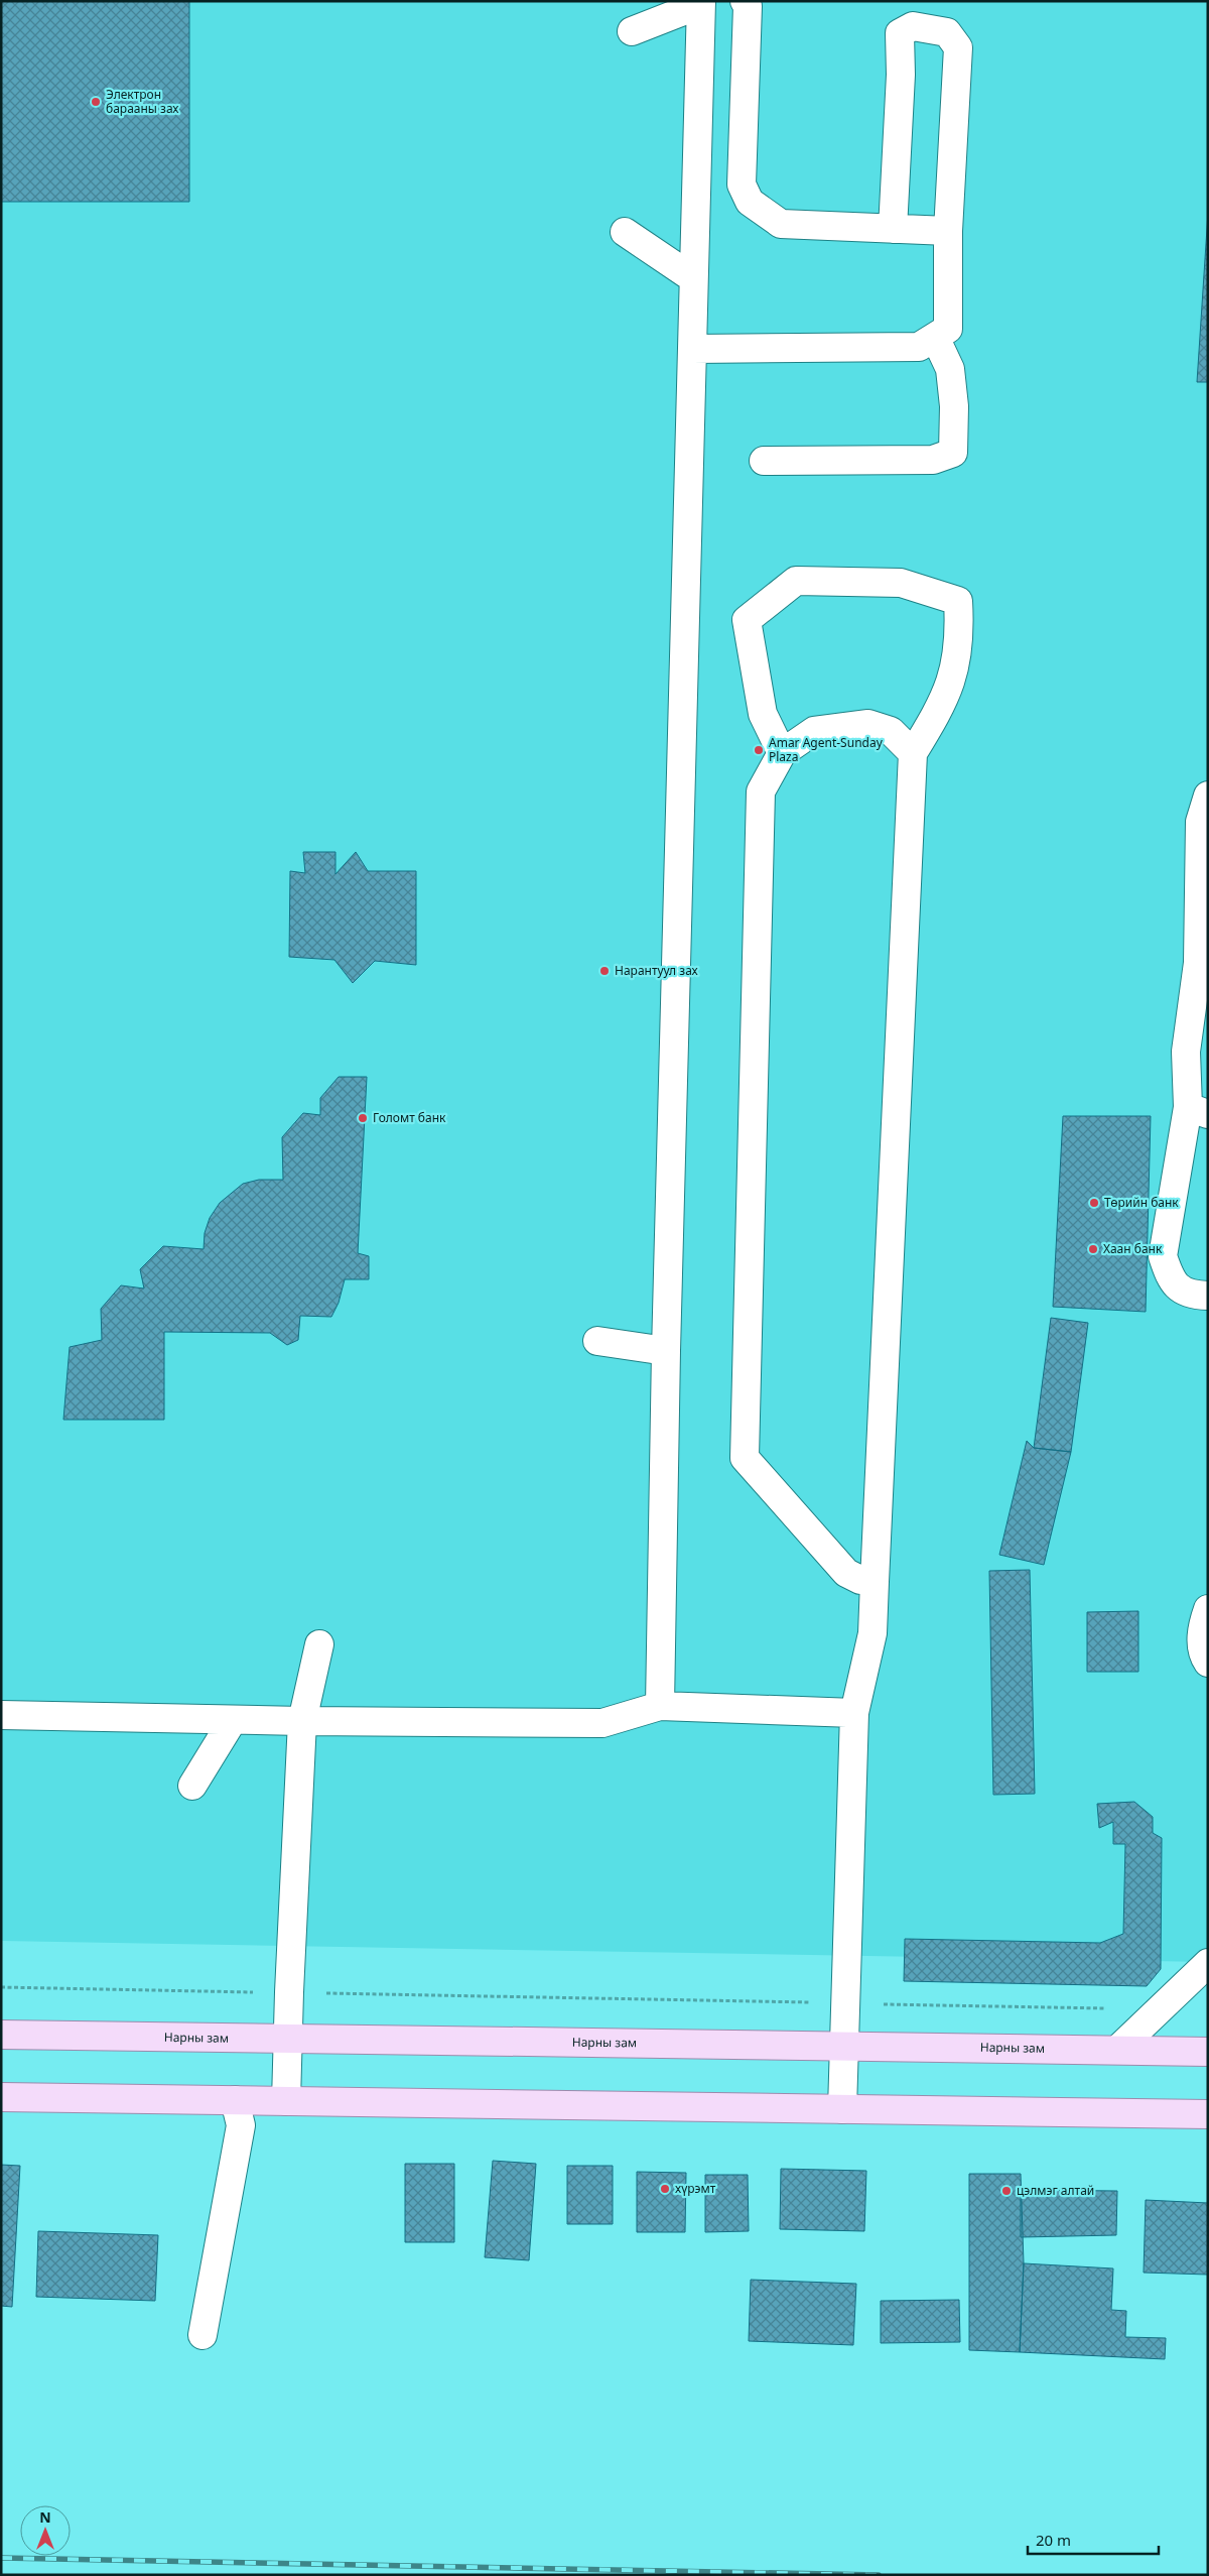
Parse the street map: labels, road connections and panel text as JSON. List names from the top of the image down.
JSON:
{
  "streets": {
    "main road": ["Нарны зам"]
  },
  "places": [
    "Электрон барааны зах",
    "Amar Agent-Sunday Plaza",
    "Нарантуул зах",
    "Голомт банк",
    "Төрийн банк",
    "Хаан банк",
    "хүрэмт",
    "цэлмэг алтай"
  ],
  "scale_bar": "20 m",
  "north": "top"
}
